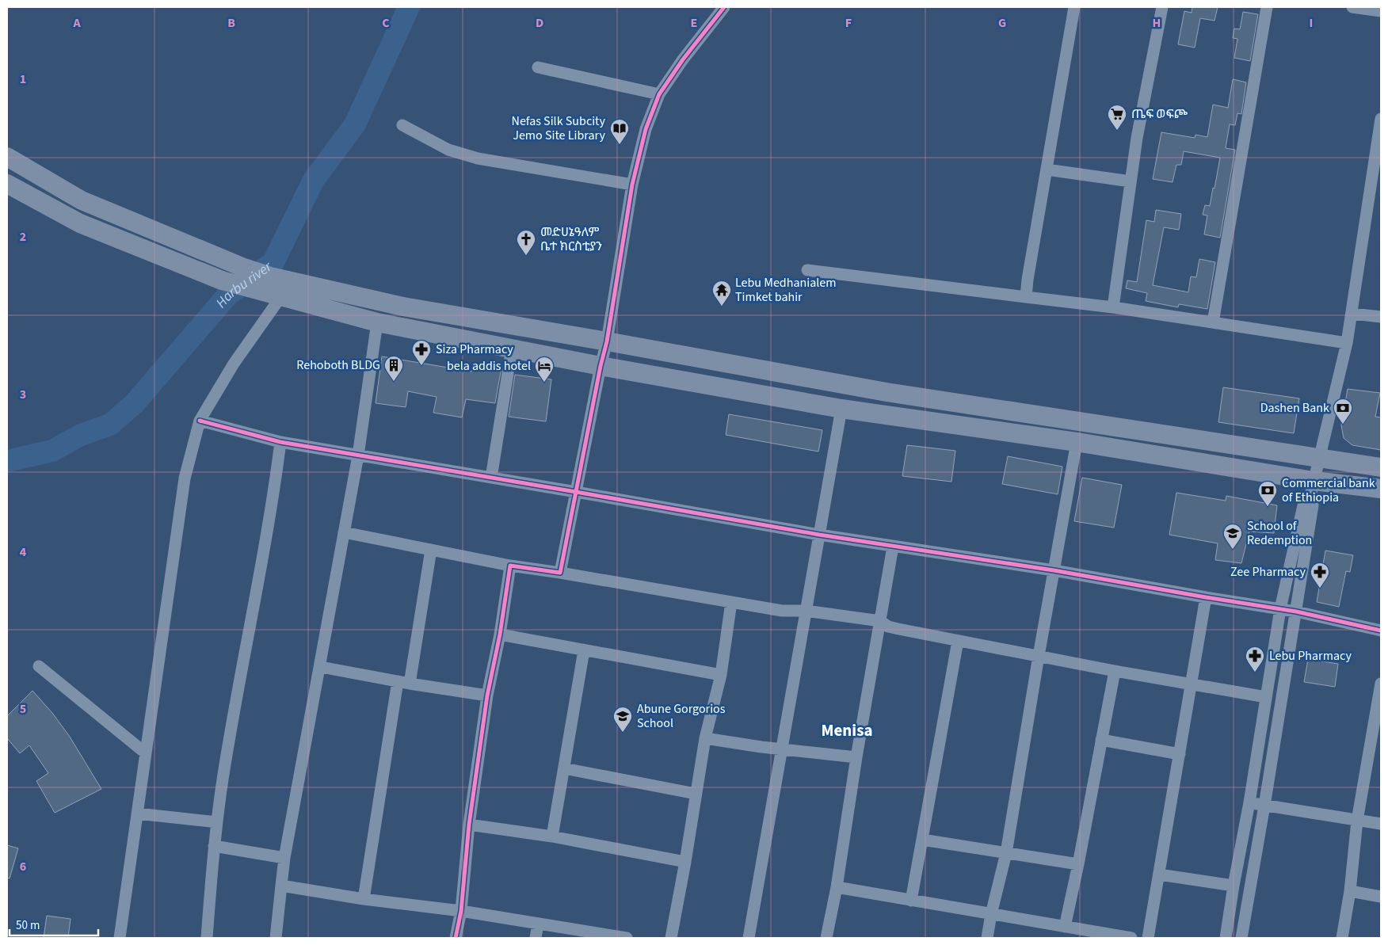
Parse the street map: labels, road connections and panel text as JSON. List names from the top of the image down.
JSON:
{
  "districts": ["Menisa"],
  "water": ["Harbu river"],
  "places": {
    "supermarket": ["ጤፍ ወፍጮ"],
    "library": ["Nefas Silk Subcity Jemo Site Library"],
    "church": ["መድሀኔዓለም ቤተ ክርስቲያን"],
    "temple": ["Lebu Medhanialem Timket bahir"],
    "pharmacy": ["Siza Pharmacy", "Zee Pharmacy", "Lebu Pharmacy"],
    "building": ["Rehoboth BLDG"],
    "hotel": ["bela addis hotel"],
    "bank": ["Dashen Bank", "Commercial bank of Ethiopia"],
    "school or university": ["School of Redemption", "Abune Gorgorios School"]
  },
  "scale_bar": "50 m",
  "grid": {
    "columns": [
      "A",
      "B",
      "C",
      "D",
      "E",
      "F",
      "G",
      "H",
      "I"
    ],
    "rows": [
      "1",
      "2",
      "3",
      "4",
      "5",
      "6"
    ]
  }
}
